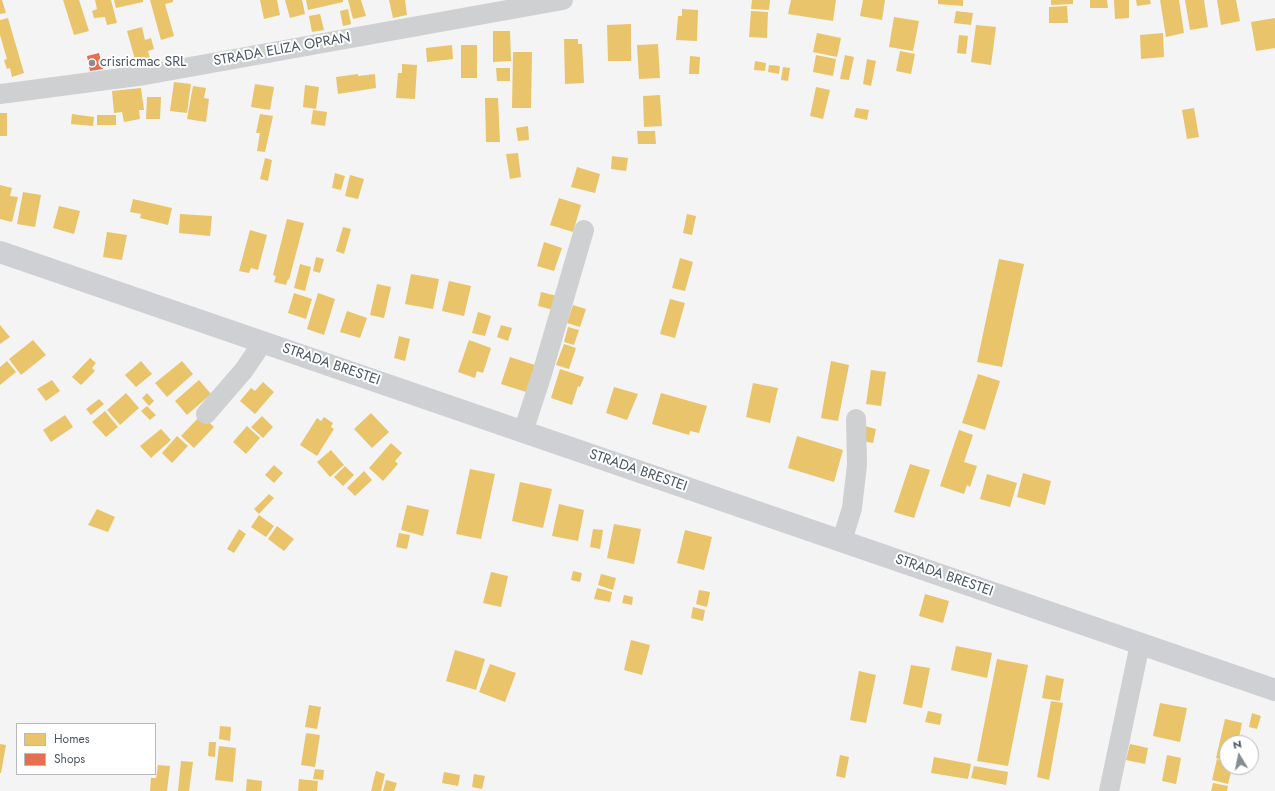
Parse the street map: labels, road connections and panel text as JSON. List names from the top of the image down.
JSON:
{
  "streets": {
    "main road": ["STRADA BRESTEI"],
    "street": ["STRADA ELIZA OPRAN"]
  },
  "places": ["crisricmac SRL"],
  "legend": ["Homes", "Shops"],
  "north": "top"
}
